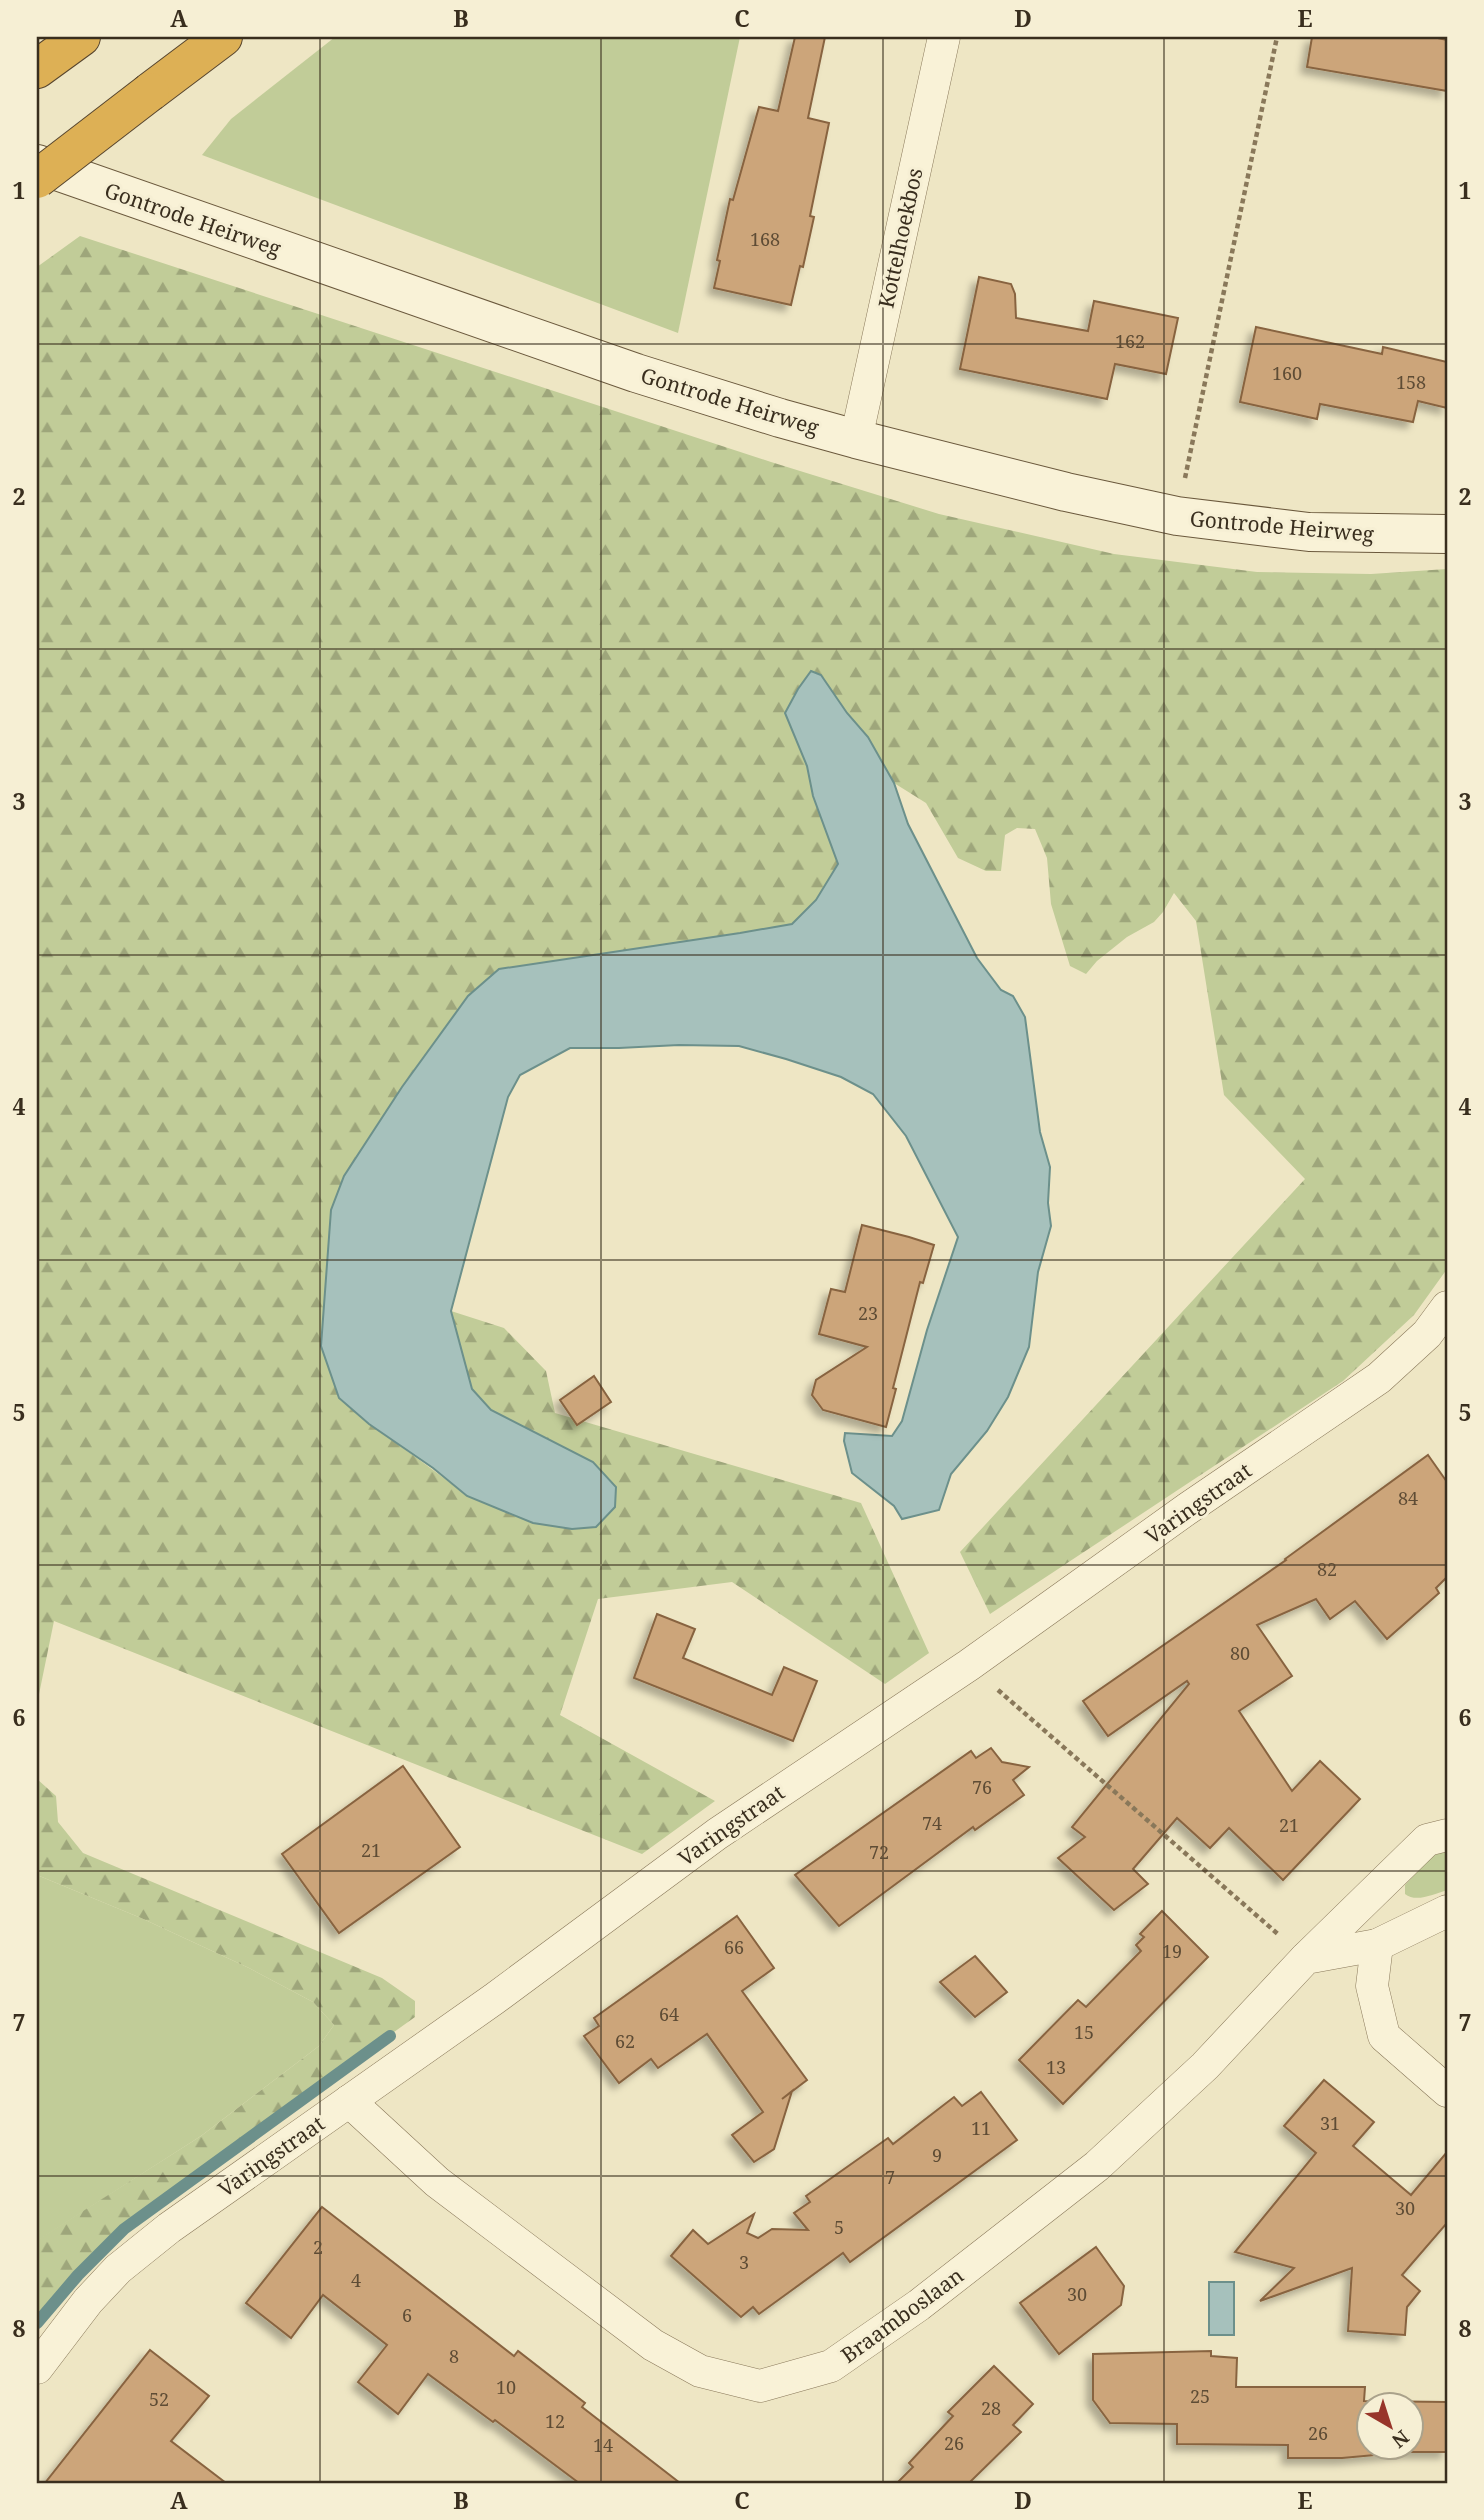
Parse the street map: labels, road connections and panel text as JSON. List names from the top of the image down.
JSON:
{
  "streets": {
    "street": [
      "Gontrode Heirweg",
      "Kottelhoekbos",
      "Varingstraat",
      "Braamboslaan"
    ]
  },
  "crossings": [
    ["Gontrode Heirweg", "Kottelhoekbos"],
    ["Varingstraat", "Braamboslaan"]
  ],
  "house_numbers": [
    "168",
    "162",
    "160",
    "158",
    "23",
    "84",
    "82",
    "80",
    "76",
    "74",
    "21",
    "21",
    "72",
    "66",
    "19",
    "64",
    "15",
    "62",
    "13",
    "31",
    "11",
    "9",
    "7",
    "30",
    "5",
    "2",
    "3",
    "4",
    "30",
    "6",
    "8",
    "10",
    "25",
    "52",
    "28",
    "12",
    "26",
    "26",
    "14"
  ],
  "north": "bottom right",
  "grid": {
    "columns": [
      "A",
      "B",
      "C",
      "D",
      "E"
    ],
    "rows": [
      "1",
      "2",
      "3",
      "4",
      "5",
      "6",
      "7",
      "8"
    ]
  }
}
